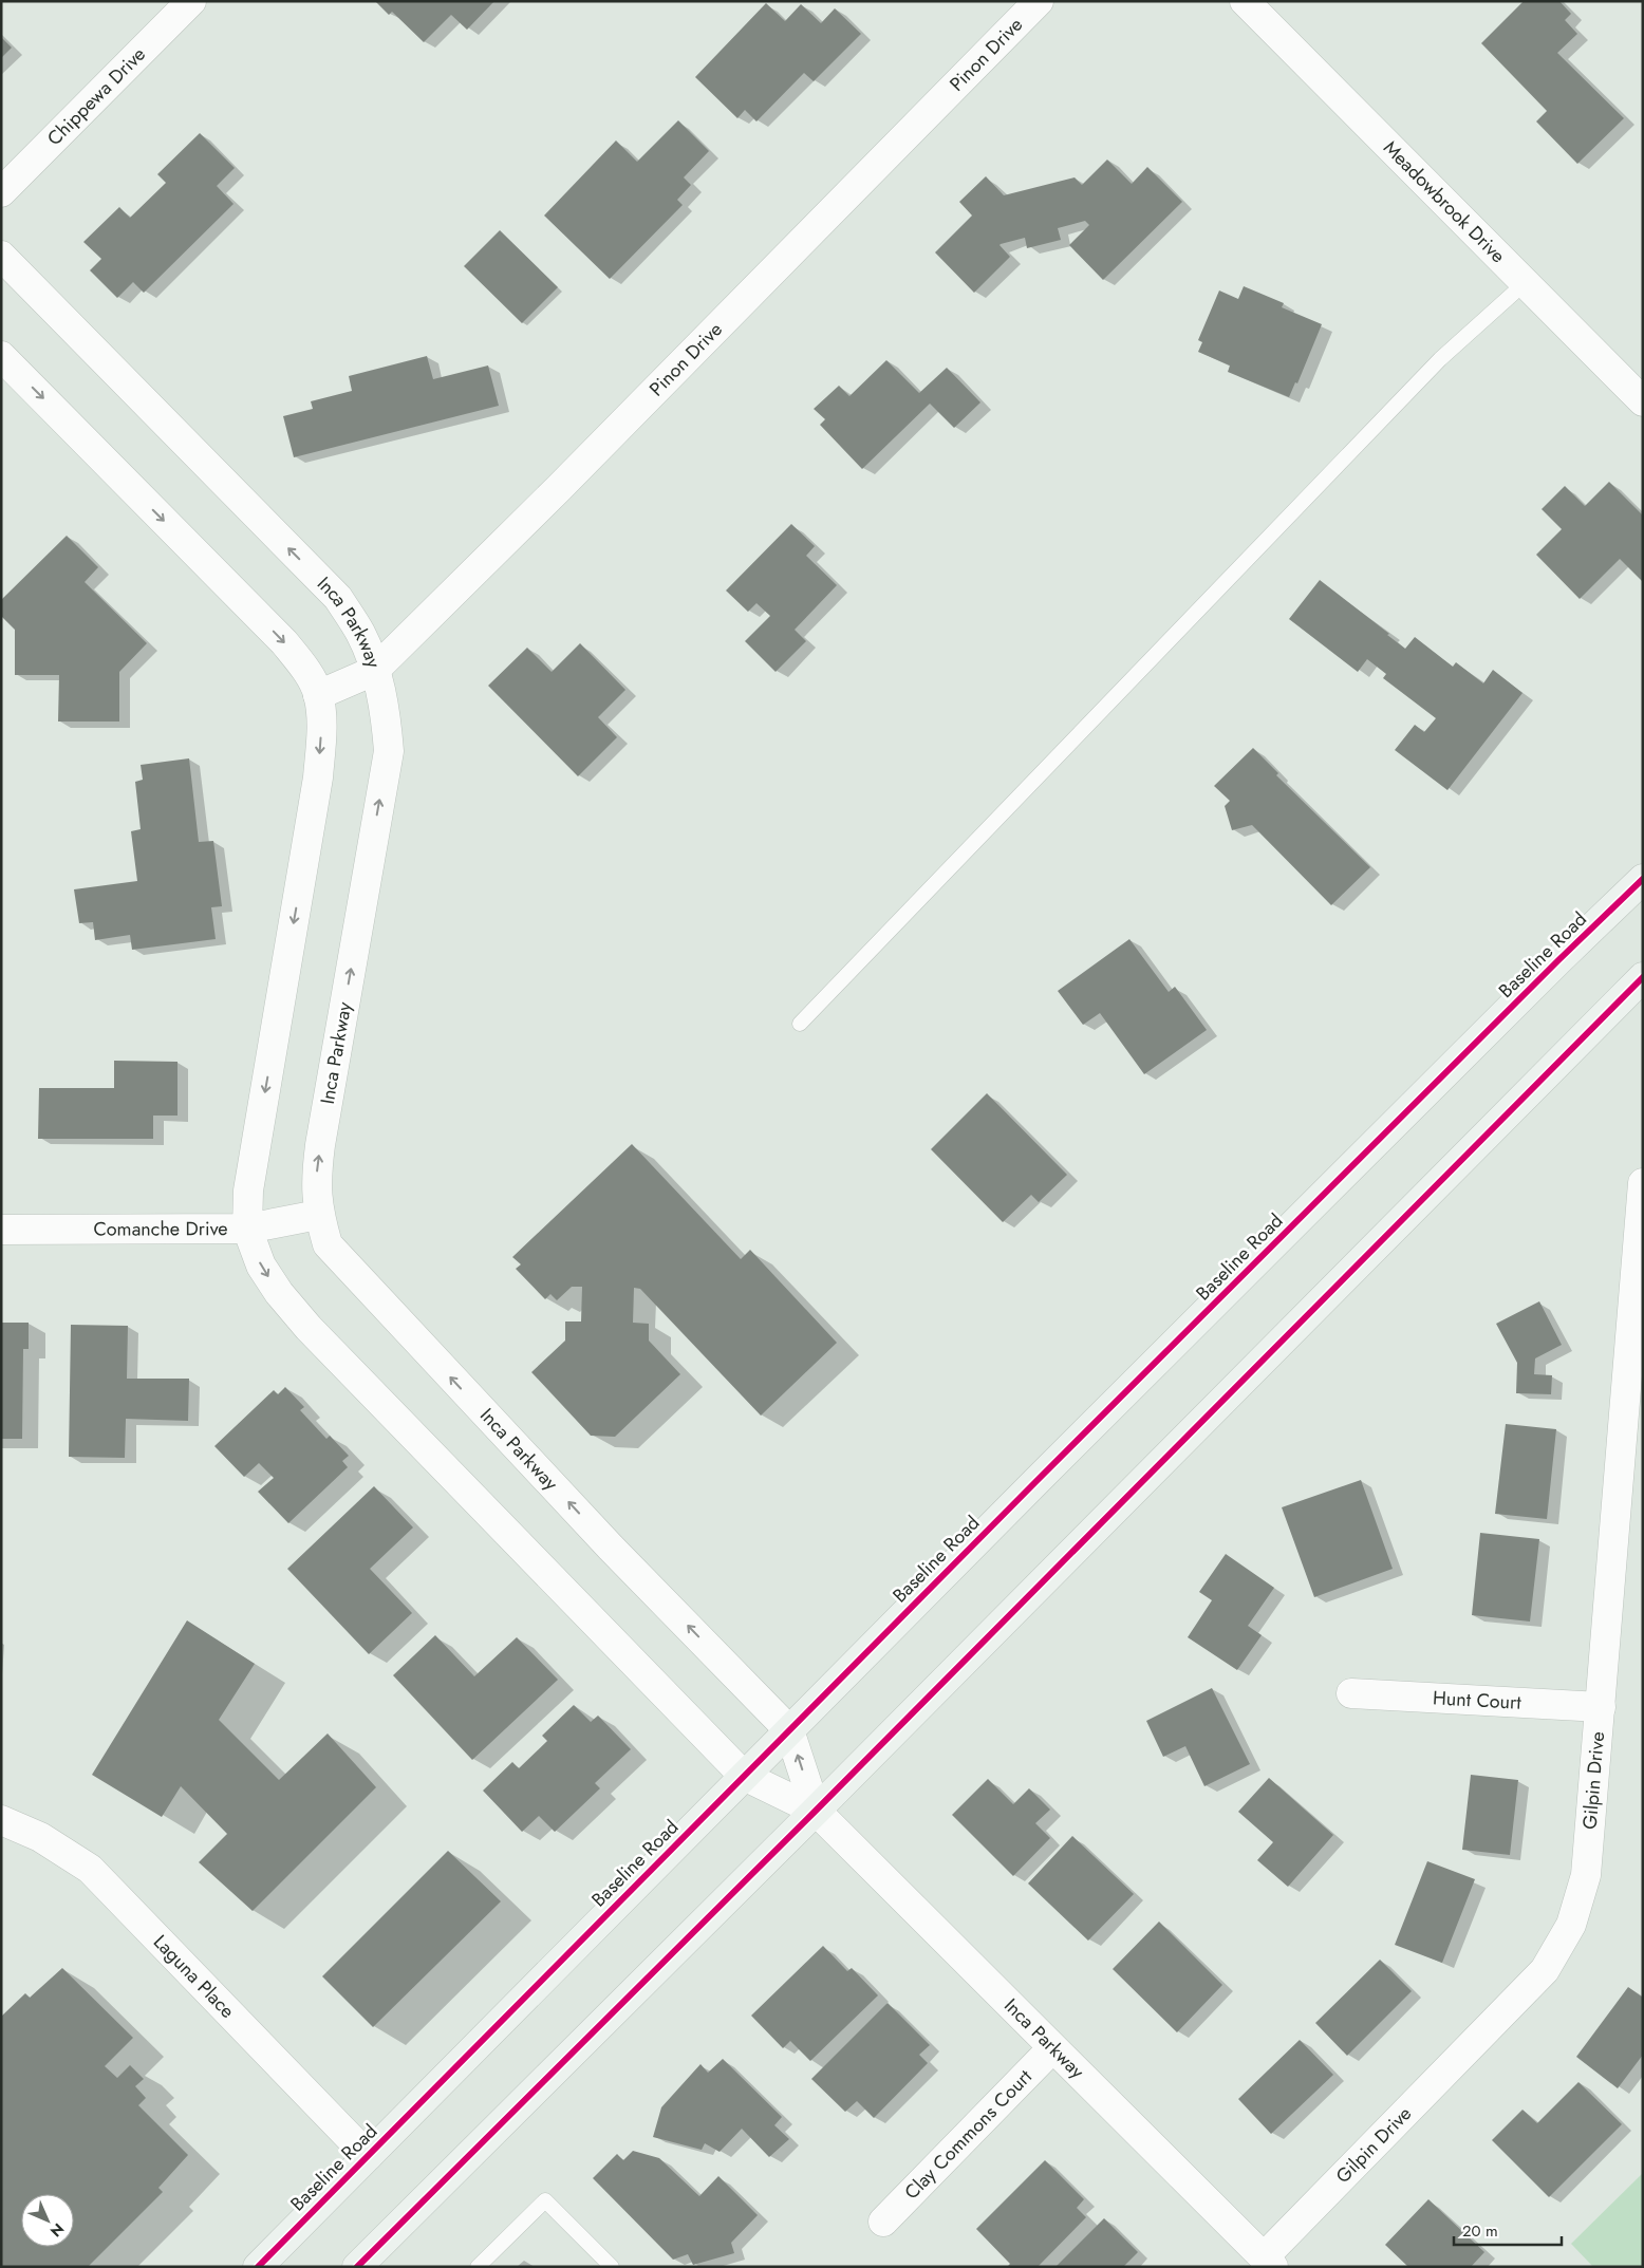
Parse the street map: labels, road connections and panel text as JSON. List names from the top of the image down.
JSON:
{
  "streets": {
    "main road": ["Baseline Road"],
    "street": [
      "Pinon Drive",
      "Chippewa Drive",
      "Meadowbrook Drive",
      "Inca Parkway",
      "Comanche Drive",
      "Hunt Court",
      "Gilpin Drive",
      "Laguna Place",
      "Clay Commons Court"
    ]
  },
  "crossings": [
    ["Pinon Drive", "Inca Parkway"],
    ["Inca Parkway", "Baseline Road"],
    ["Inca Parkway", "Comanche Drive"],
    ["Inca Parkway", "Gilpin Drive"],
    ["Inca Parkway", "Clay Commons Court"],
    ["Baseline Road", "Laguna Place"],
    ["Hunt Court", "Gilpin Drive"]
  ],
  "scale_bar": "20 m",
  "north": "bottom right"
}
